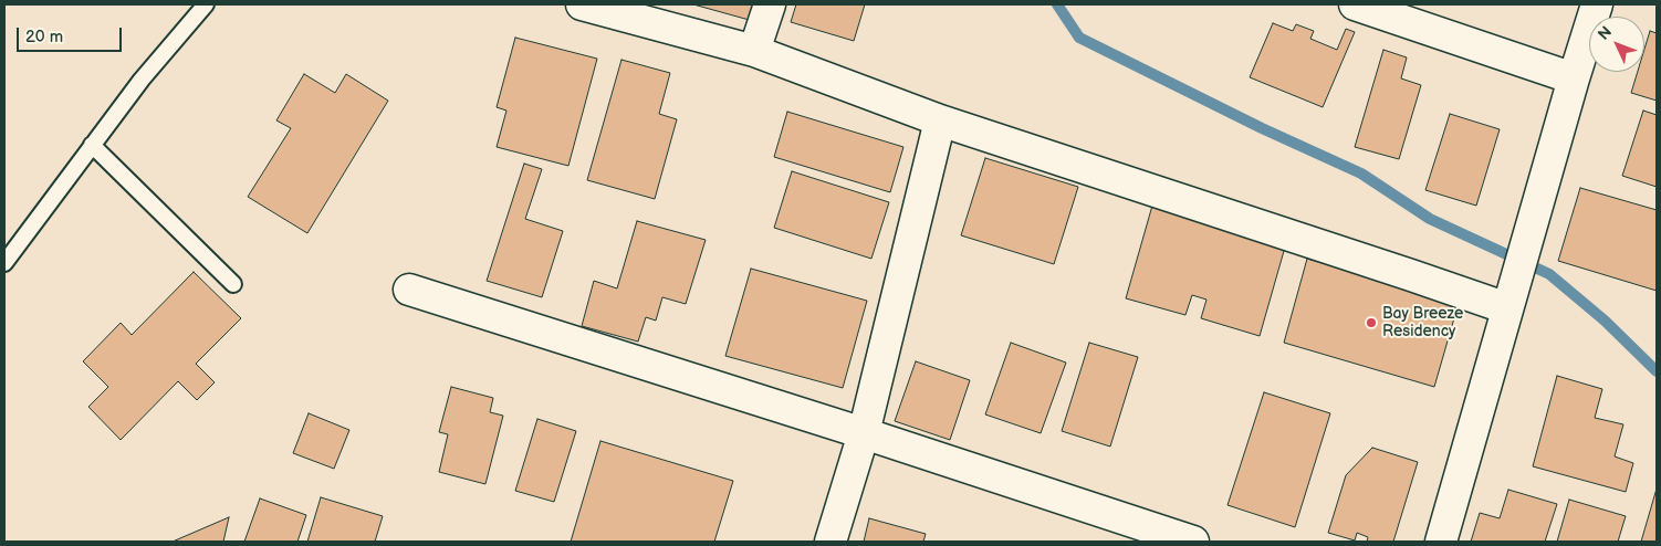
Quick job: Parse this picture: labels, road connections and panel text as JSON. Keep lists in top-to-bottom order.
{
  "places": ["Bay Breeze Residency"],
  "scale_bar": "20 m",
  "north": "top left"
}
